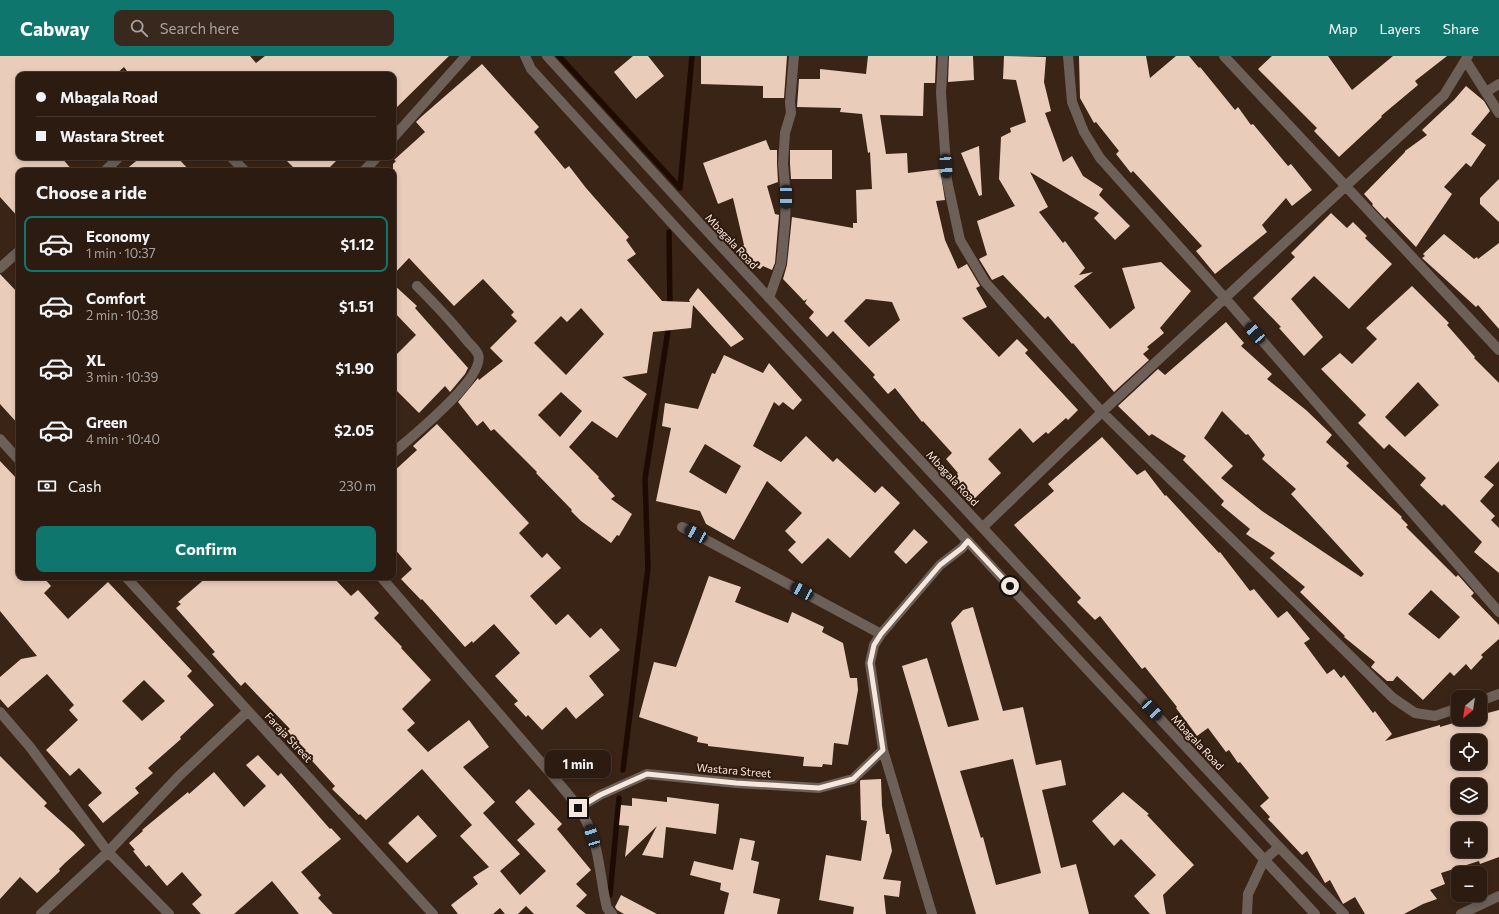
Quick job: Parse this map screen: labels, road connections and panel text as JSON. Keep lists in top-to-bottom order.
{
  "streets": {
    "street": ["Mbagala Road", "Faraja Street", "Wastara Street"]
  },
  "north": "bottom left",
  "page": {
    "header": "Cabway",
    "search": "Search here",
    "nav": ["Map", "Layers", "Share"],
    "banner": ["Mbagala Road", "Wastara Street"],
    "heading": "Choose a ride",
    "list": [
      {
        "name": "Economy",
        "note": "1 min · 10:37",
        "value": "$1.12"
      },
      {
        "name": "Comfort",
        "note": "2 min · 10:38",
        "value": "$1.51"
      },
      {
        "name": "XL",
        "note": "3 min · 10:39",
        "value": "$1.90"
      },
      {
        "name": "Green",
        "note": "4 min · 10:40",
        "value": "$2.05"
      }
    ],
    "pay": ["Cash", "230 m"],
    "buttons": "Confirm",
    "map_buttons": ["+", "−"],
    "bubble": "1 min"
  }
}
